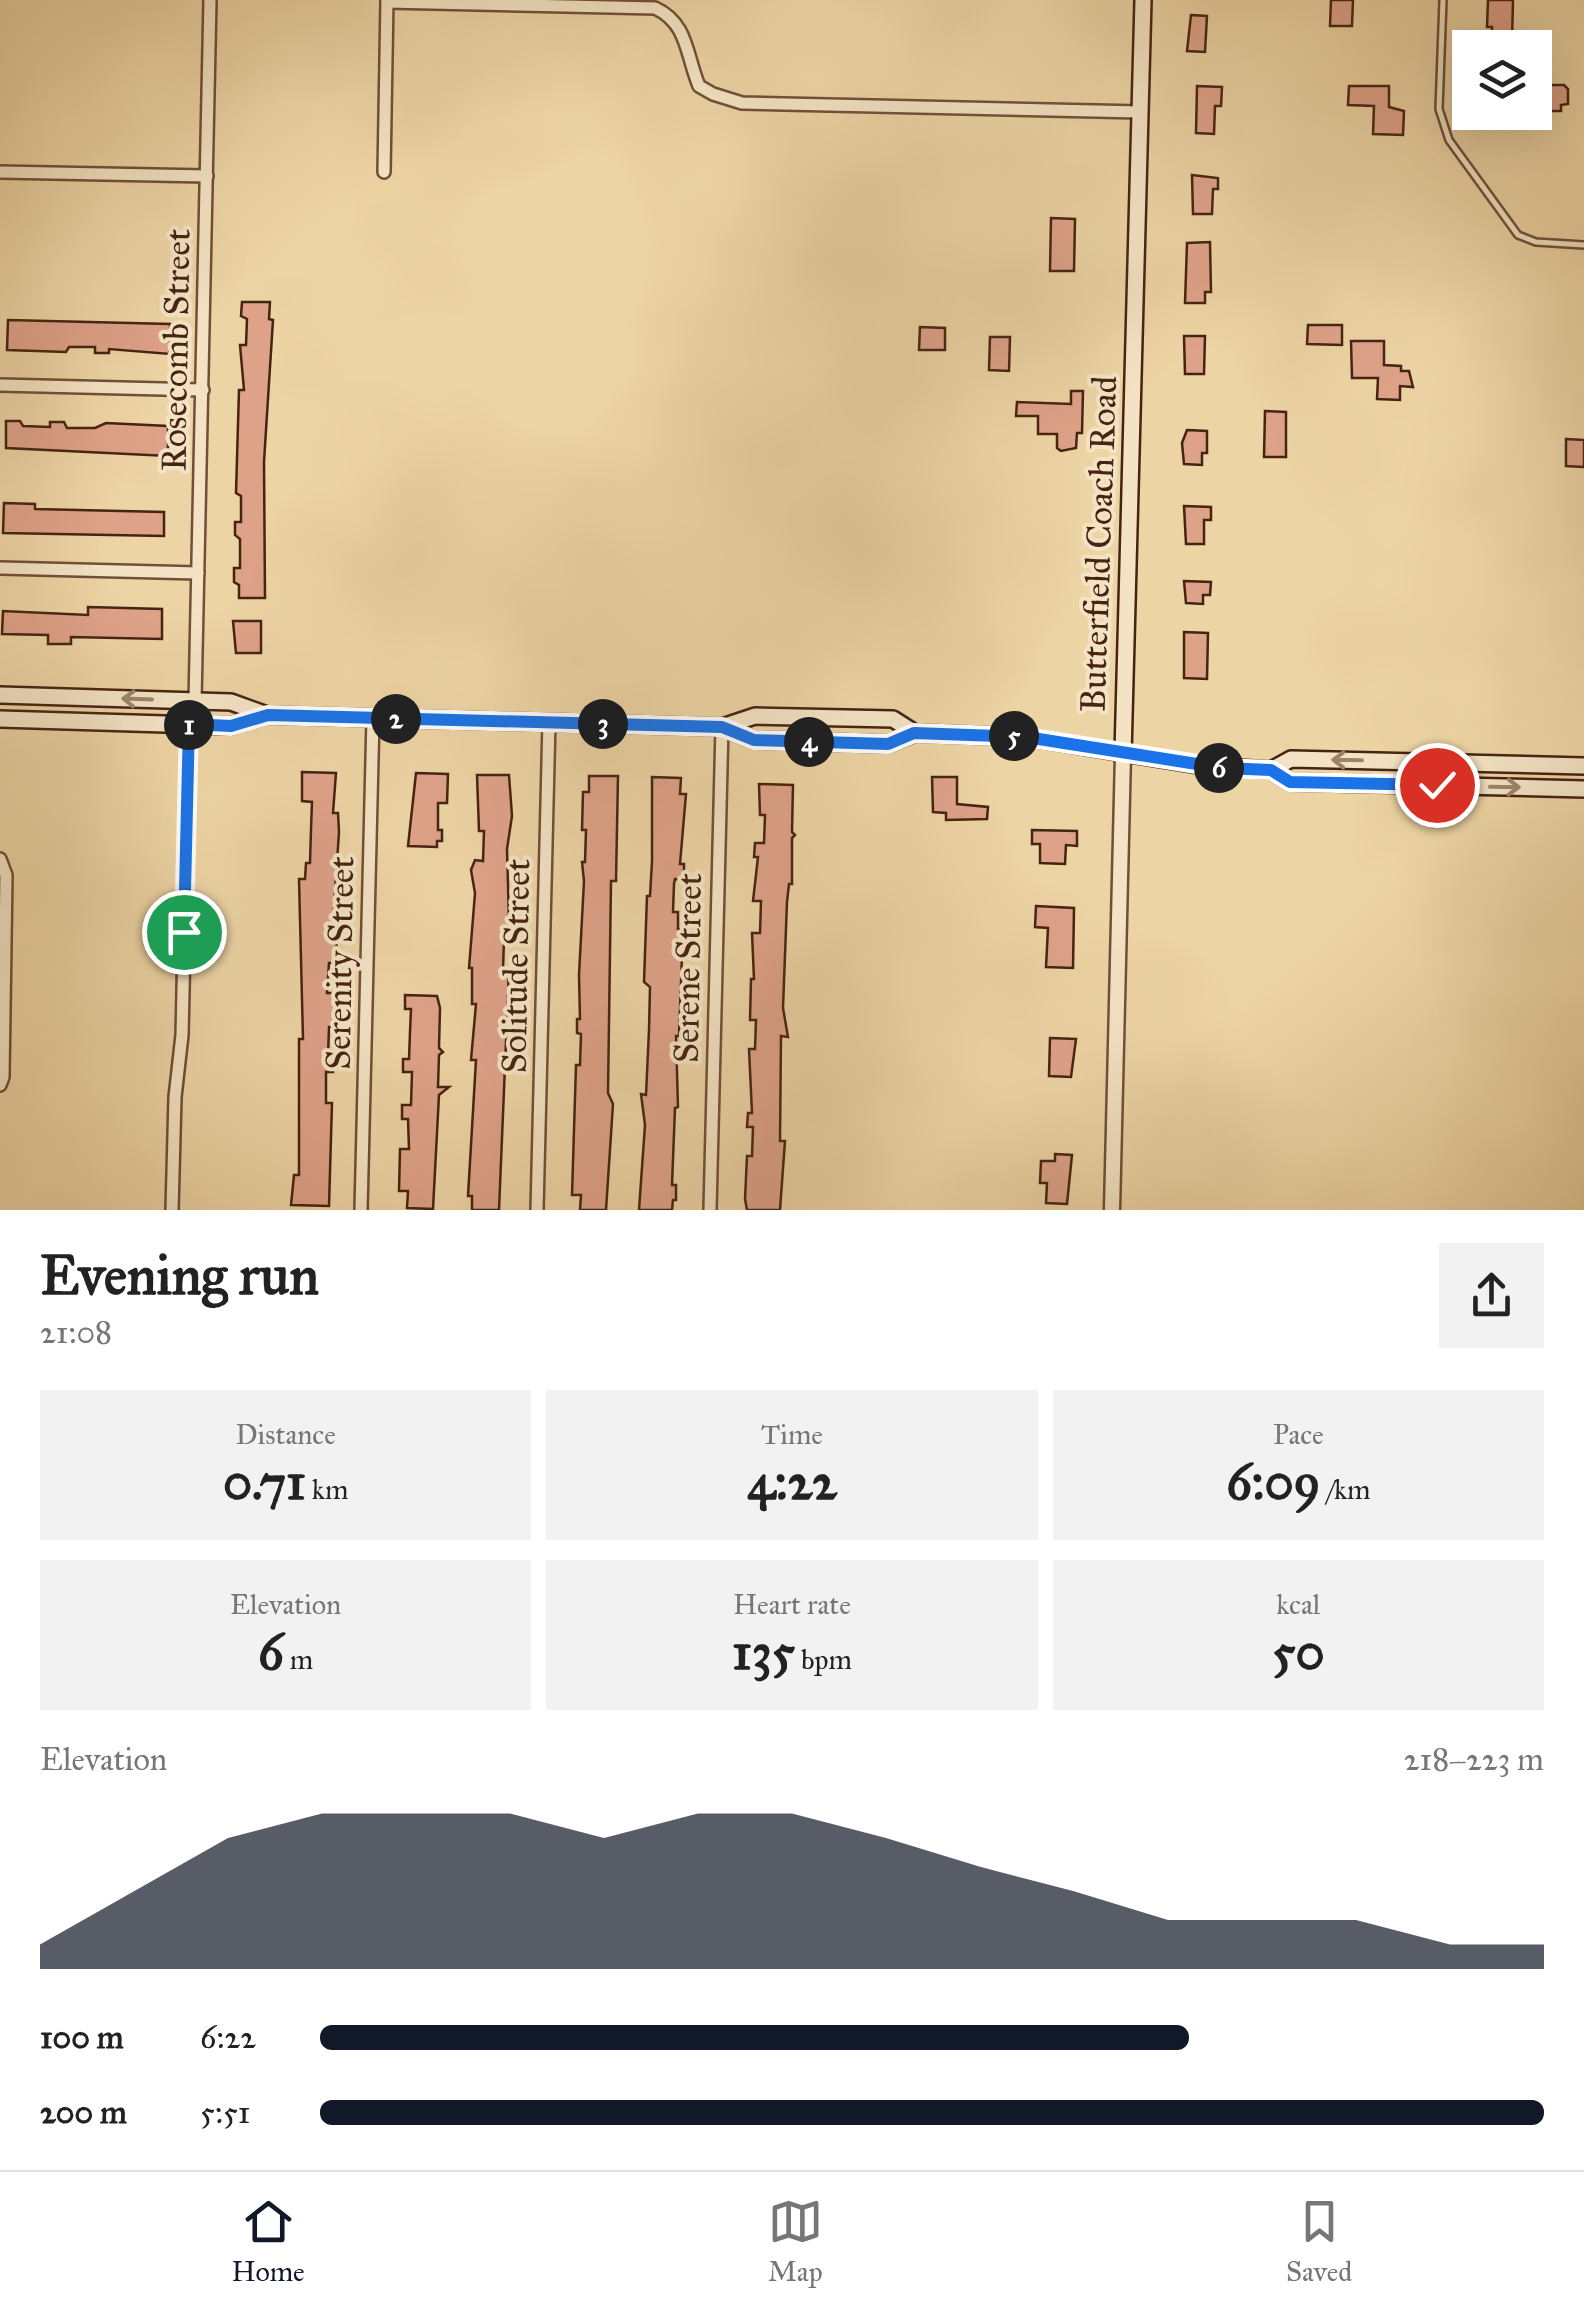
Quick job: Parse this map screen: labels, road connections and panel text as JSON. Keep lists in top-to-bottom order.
{
  "streets": {
    "main road": ["Butterfield Coach Road"],
    "street": [
      "Rosecomb Street",
      "Serenity Street",
      "Solitude Street",
      "Serene Street"
    ]
  },
  "page": {
    "pins": [
      "2",
      "3",
      "1",
      "5",
      "4",
      "6"
    ],
    "heading": ["Evening run", "21:08"],
    "stats": [
      ["Distance", "0.71 km"],
      ["Time", "4:22"],
      ["Pace", "6:09 /km"],
      ["Elevation", "6 m"],
      ["Heart rate", "135 bpm"],
      ["kcal", "50"]
    ],
    "chart": ["Elevation", "218–223 m"],
    "list": [
      {
        "name": "100 m",
        "note": "6:22"
      },
      {
        "name": "200 m",
        "note": "5:51"
      }
    ],
    "tabs": ["Home", "Map", "Saved"]
  }
}
